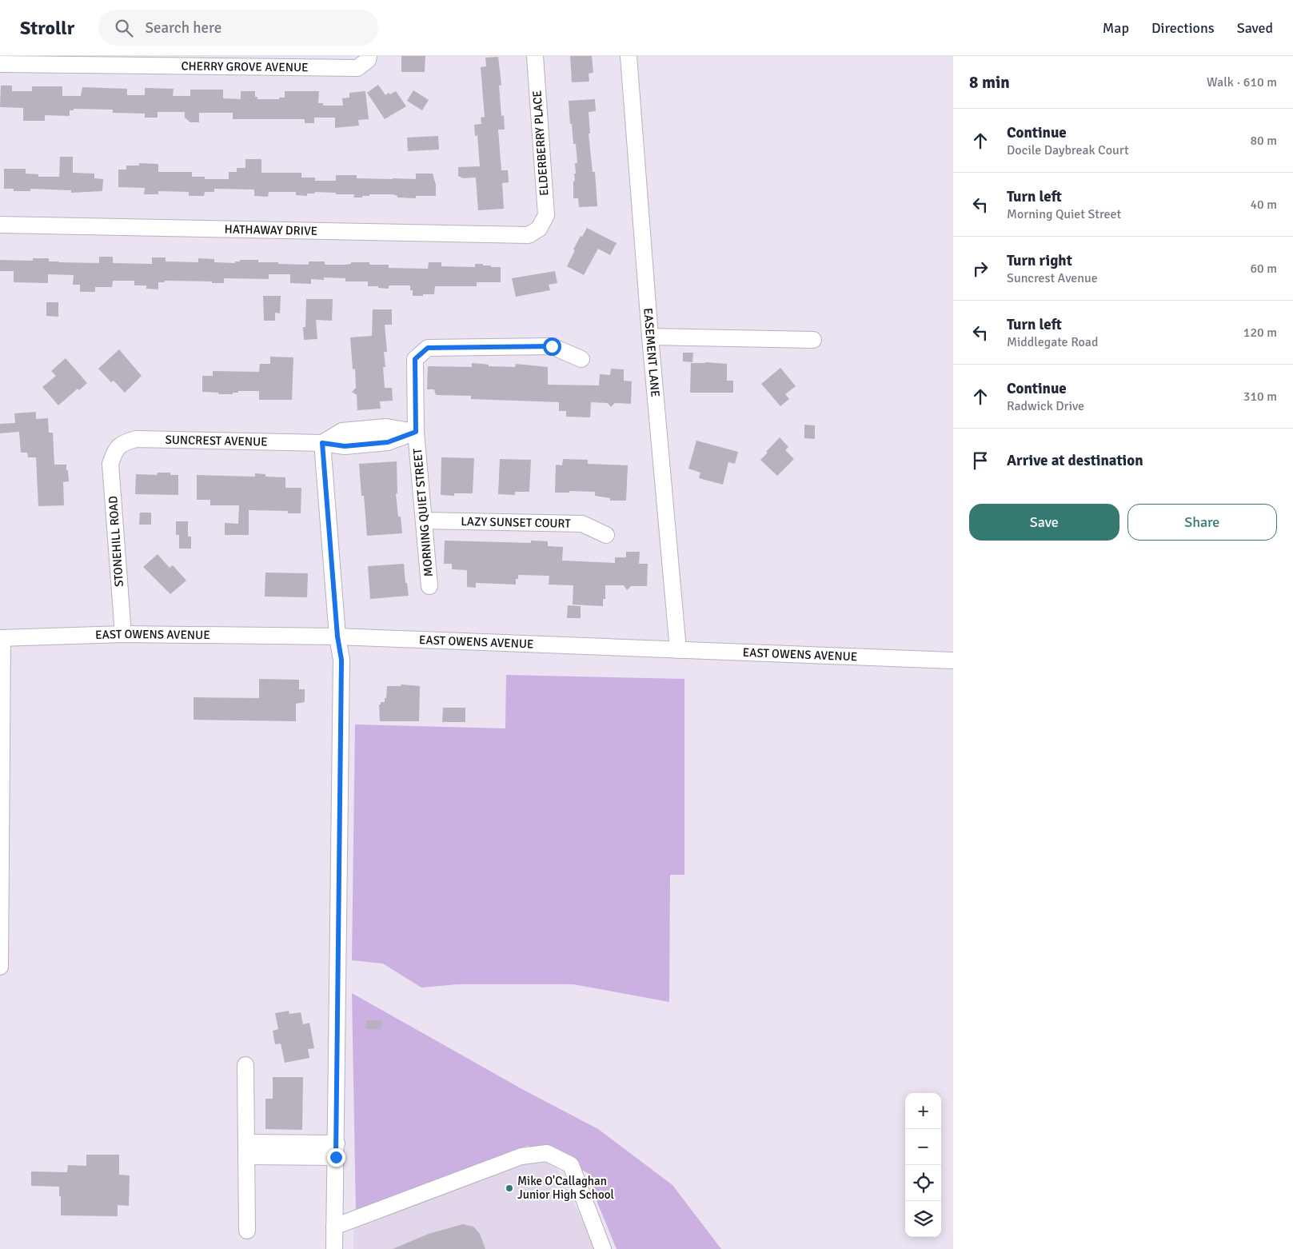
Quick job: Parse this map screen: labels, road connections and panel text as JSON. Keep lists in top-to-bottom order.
{
  "streets": {
    "street": [
      "CHERRY GROVE AVENUE",
      "ELDERBERRY PLACE",
      "HATHAWAY DRIVE",
      "EASEMENT LANE",
      "SUNCREST AVENUE",
      "MORNING QUIET STREET",
      "LAZY SUNSET COURT",
      "STONEHILL ROAD",
      "EAST OWENS AVENUE"
    ]
  },
  "crossings": [
    ["ELDERBERRY PLACE", "HATHAWAY DRIVE"],
    ["EASEMENT LANE", "EAST OWENS AVENUE"],
    ["SUNCREST AVENUE", "MORNING QUIET STREET"],
    ["SUNCREST AVENUE", "STONEHILL ROAD"],
    ["MORNING QUIET STREET", "LAZY SUNSET COURT"],
    ["STONEHILL ROAD", "EAST OWENS AVENUE"]
  ],
  "places": ["Mike O'Callaghan Junior High School"],
  "page": {
    "header": "Strollr",
    "search": "Search here",
    "nav": ["Map", "Directions", "Saved"],
    "heading": ["8 min", "Walk · 610 m"],
    "list": [
      ["Continue", "Docile Daybreak Court", "80 m"],
      ["Turn left", "Morning Quiet Street", "40 m"],
      ["Turn right", "Suncrest Avenue", "60 m"],
      ["Turn left", "Middlegate Road", "120 m"],
      ["Continue", "Radwick Drive", "310 m"],
      "Arrive at destination"
    ],
    "buttons": ["Save", "Share"],
    "map_buttons": ["+", "−"]
  }
}
